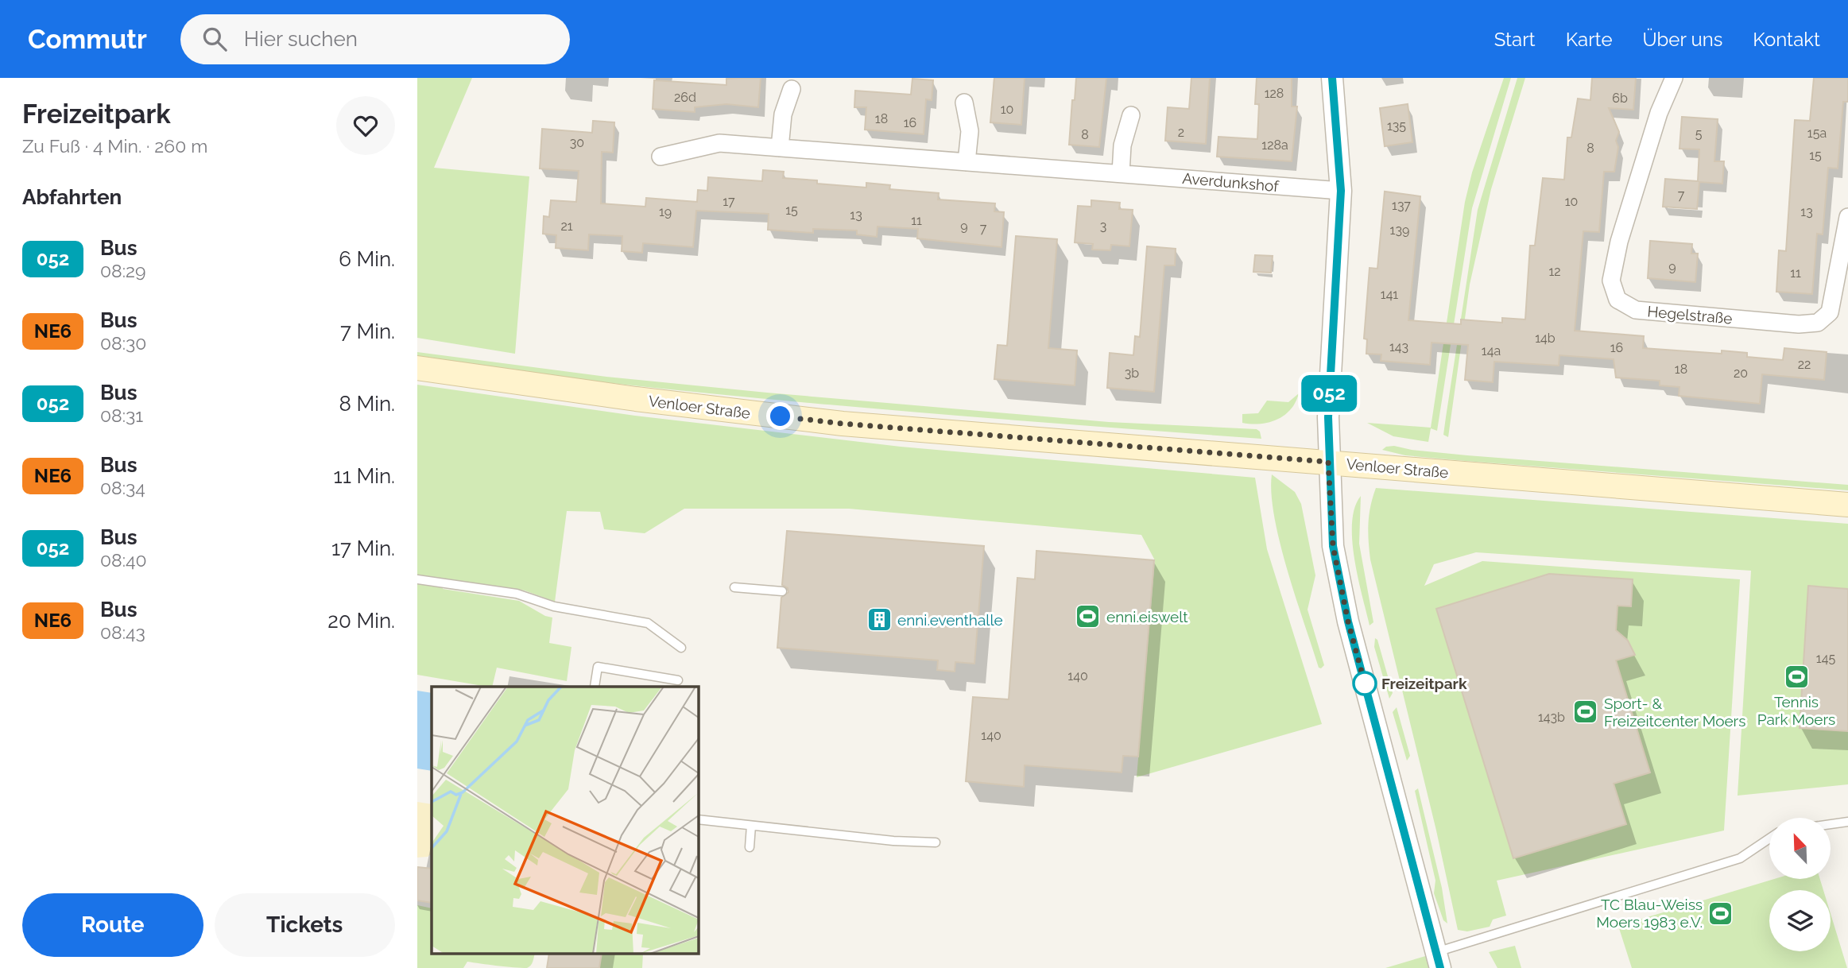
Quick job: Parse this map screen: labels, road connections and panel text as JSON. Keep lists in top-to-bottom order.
{
  "streets": {
    "main road": ["Venloer Straße"],
    "street": ["Averdunkshof", "Hegelstraße"]
  },
  "places": {
    "sports": [
      "enni.eiswelt",
      "Tennis Park Moers",
      "Sport- & Freizeitcenter Moers",
      "TC Blau-Weiss Moers 1983 e.V."
    ],
    "building": ["enni.eventhalle"],
    "other": ["Freizeitpark"]
  },
  "lines": ["bus line 052"],
  "house_numbers": [
    "128",
    "26d",
    "6b",
    "10",
    "18",
    "16",
    "135",
    "2",
    "15a",
    "5",
    "8",
    "30",
    "128a",
    "8",
    "15",
    "7",
    "17",
    "10",
    "137",
    "15",
    "19",
    "13",
    "13",
    "11",
    "21",
    "9",
    "3",
    "7",
    "139",
    "9",
    "12",
    "11",
    "141",
    "14b",
    "143",
    "16",
    "14a",
    "22",
    "18",
    "3b",
    "20",
    "145",
    "140",
    "143b",
    "140"
  ],
  "north": "top left",
  "page": {
    "header": "Commutr",
    "search": "Hier suchen",
    "nav": [
      "Start",
      "Karte",
      "Über uns",
      "Kontakt"
    ],
    "heading": [
      ["Freizeitpark", "Zu Fuß · 4 Min. · 260 m"],
      "Abfahrten"
    ],
    "on_map": "052",
    "list": [
      {
        "mark": "052",
        "name": "Bus",
        "note": "08:29",
        "value": "6 Min."
      },
      {
        "mark": "NE6",
        "name": "Bus",
        "note": "08:30",
        "value": "7 Min."
      },
      {
        "mark": "052",
        "name": "Bus",
        "note": "08:31",
        "value": "8 Min."
      },
      {
        "mark": "NE6",
        "name": "Bus",
        "note": "08:34",
        "value": "11 Min."
      },
      {
        "mark": "052",
        "name": "Bus",
        "note": "08:40",
        "value": "17 Min."
      },
      {
        "mark": "NE6",
        "name": "Bus",
        "note": "08:43",
        "value": "20 Min."
      }
    ],
    "buttons": ["Route", "Tickets"]
  }
}
